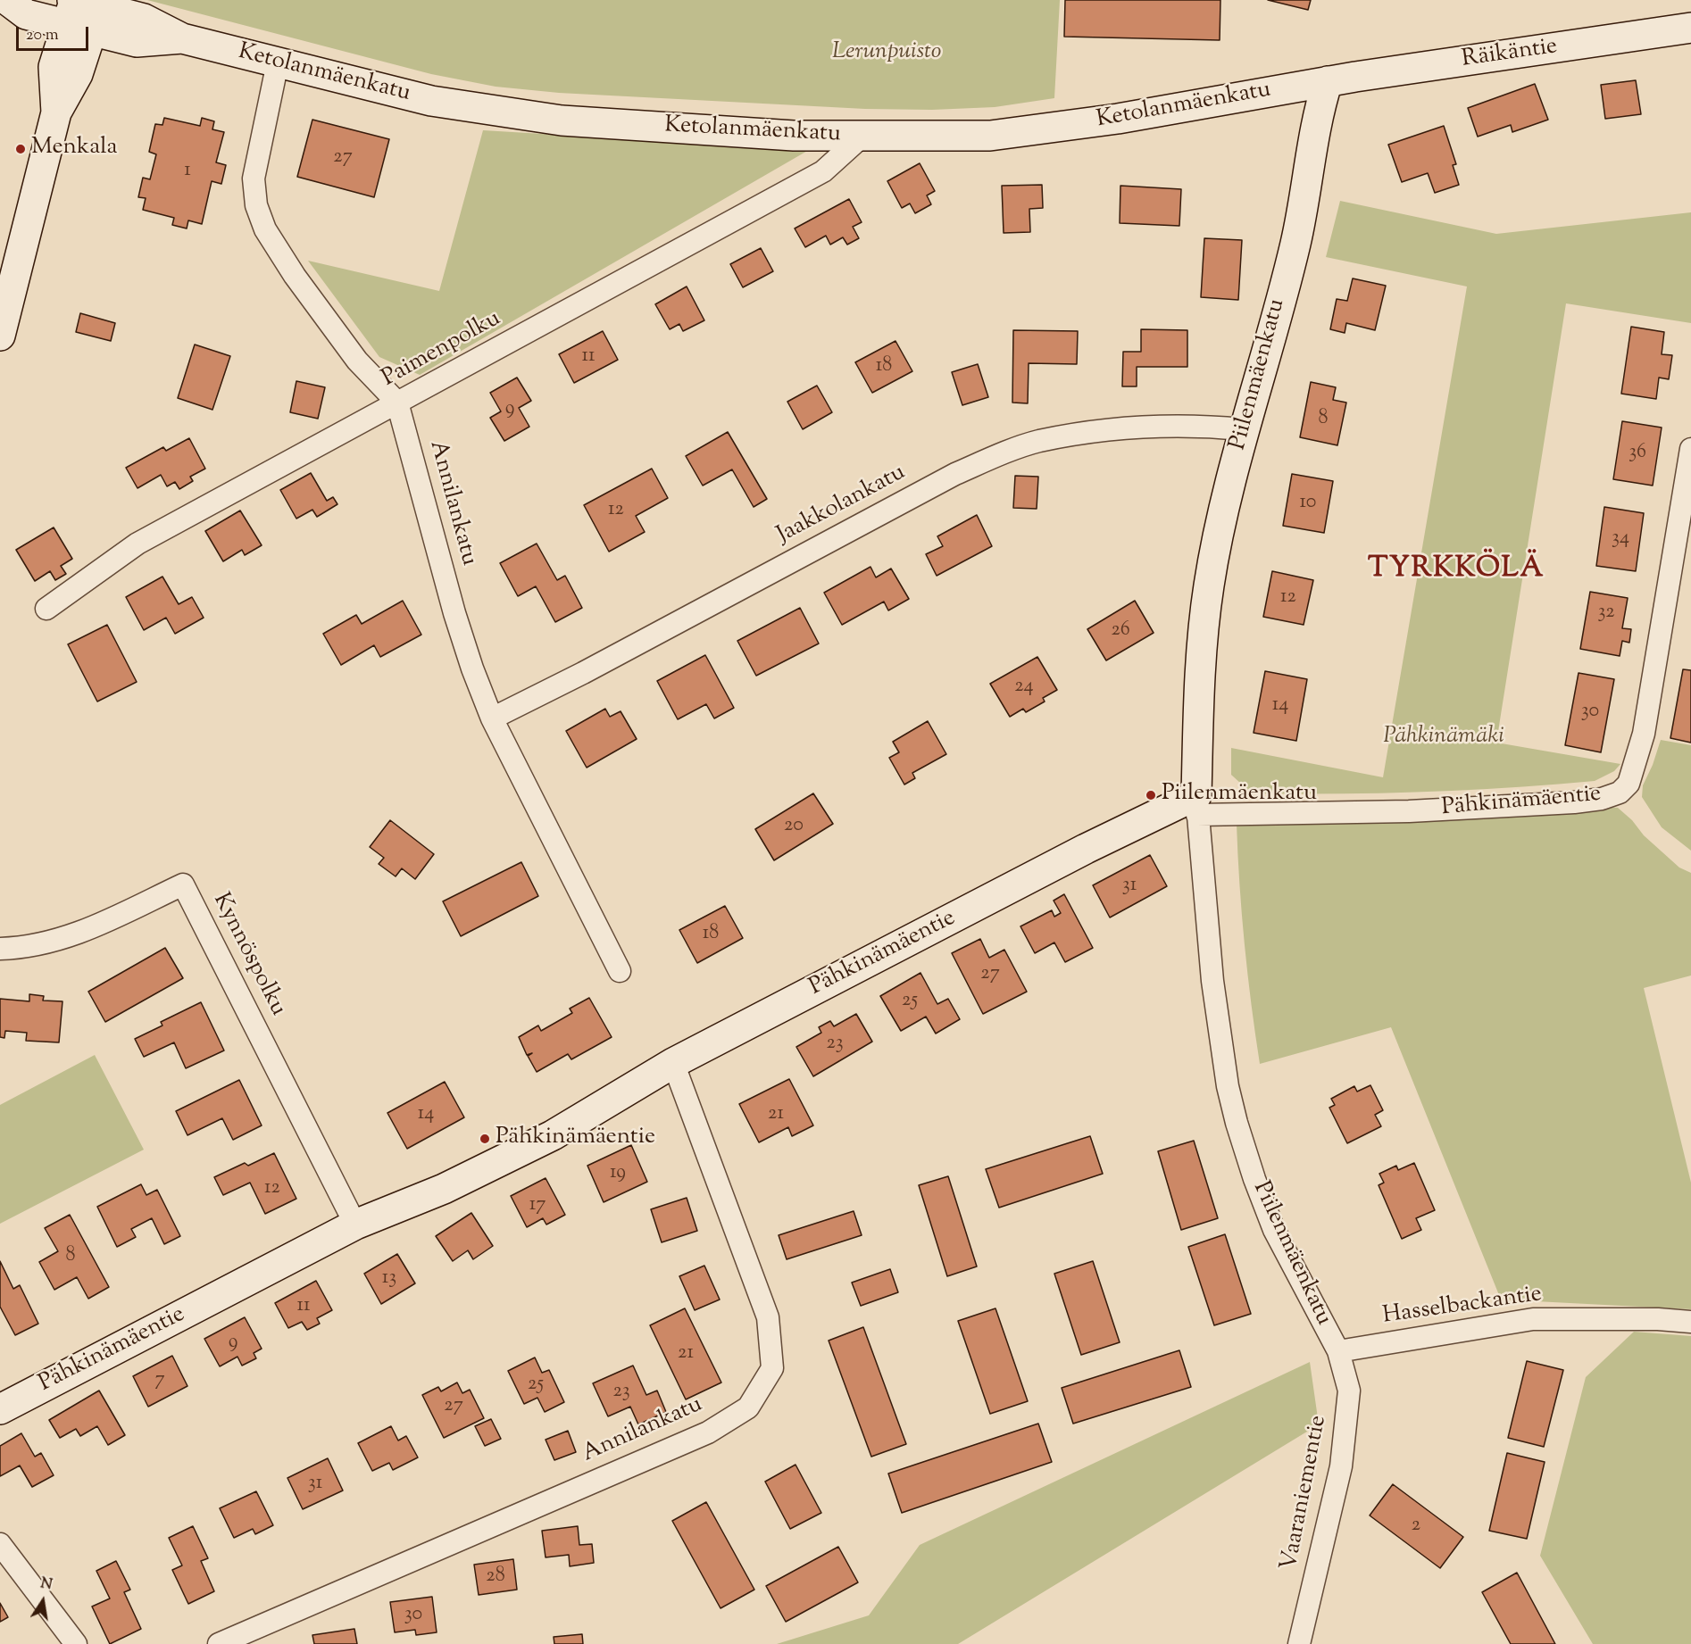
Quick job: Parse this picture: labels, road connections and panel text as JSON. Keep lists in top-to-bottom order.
{
  "streets": {
    "street": [
      "Räikäntie",
      "Ketolanmäenkatu",
      "Paimenpolku",
      "Piilenmäenkatu",
      "Annilankatu",
      "Jaakkolankatu",
      "Pähkinämäentie",
      "Kynnöspolku",
      "Hasselbackantie",
      "Vaaraniementie"
    ]
  },
  "crossings": [
    ["Räikäntie", "Ketolanmäenkatu"],
    ["Räikäntie", "Piilenmäenkatu"],
    ["Ketolanmäenkatu", "Paimenpolku"],
    ["Ketolanmäenkatu", "Piilenmäenkatu"],
    ["Ketolanmäenkatu", "Annilankatu"],
    ["Paimenpolku", "Annilankatu"],
    ["Piilenmäenkatu", "Jaakkolankatu"],
    ["Piilenmäenkatu", "Pähkinämäentie"],
    ["Piilenmäenkatu", "Hasselbackantie"],
    ["Piilenmäenkatu", "Vaaraniementie"],
    ["Annilankatu", "Jaakkolankatu"],
    ["Annilankatu", "Pähkinämäentie"],
    ["Pähkinämäentie", "Kynnöspolku"],
    ["Hasselbackantie", "Vaaraniementie"]
  ],
  "districts": ["TYRKKÖLÄ"],
  "parks": ["Lerunpuisto", "Pähkinämäki"],
  "places": ["Menkala", "Piilenmäenkatu", "Pähkinämäentie"],
  "house_numbers": [
    "27",
    "1",
    "11",
    "18",
    "9",
    "8",
    "36",
    "10",
    "12",
    "34",
    "12",
    "32",
    "26",
    "24",
    "14",
    "30",
    "20",
    "31",
    "18",
    "27",
    "25",
    "23",
    "14",
    "21",
    "19",
    "12",
    "17",
    "8",
    "13",
    "11",
    "9",
    "21",
    "7",
    "25",
    "23",
    "27",
    "31",
    "2",
    "28",
    "30"
  ],
  "scale_bar": "20 m",
  "north": "top"
}
